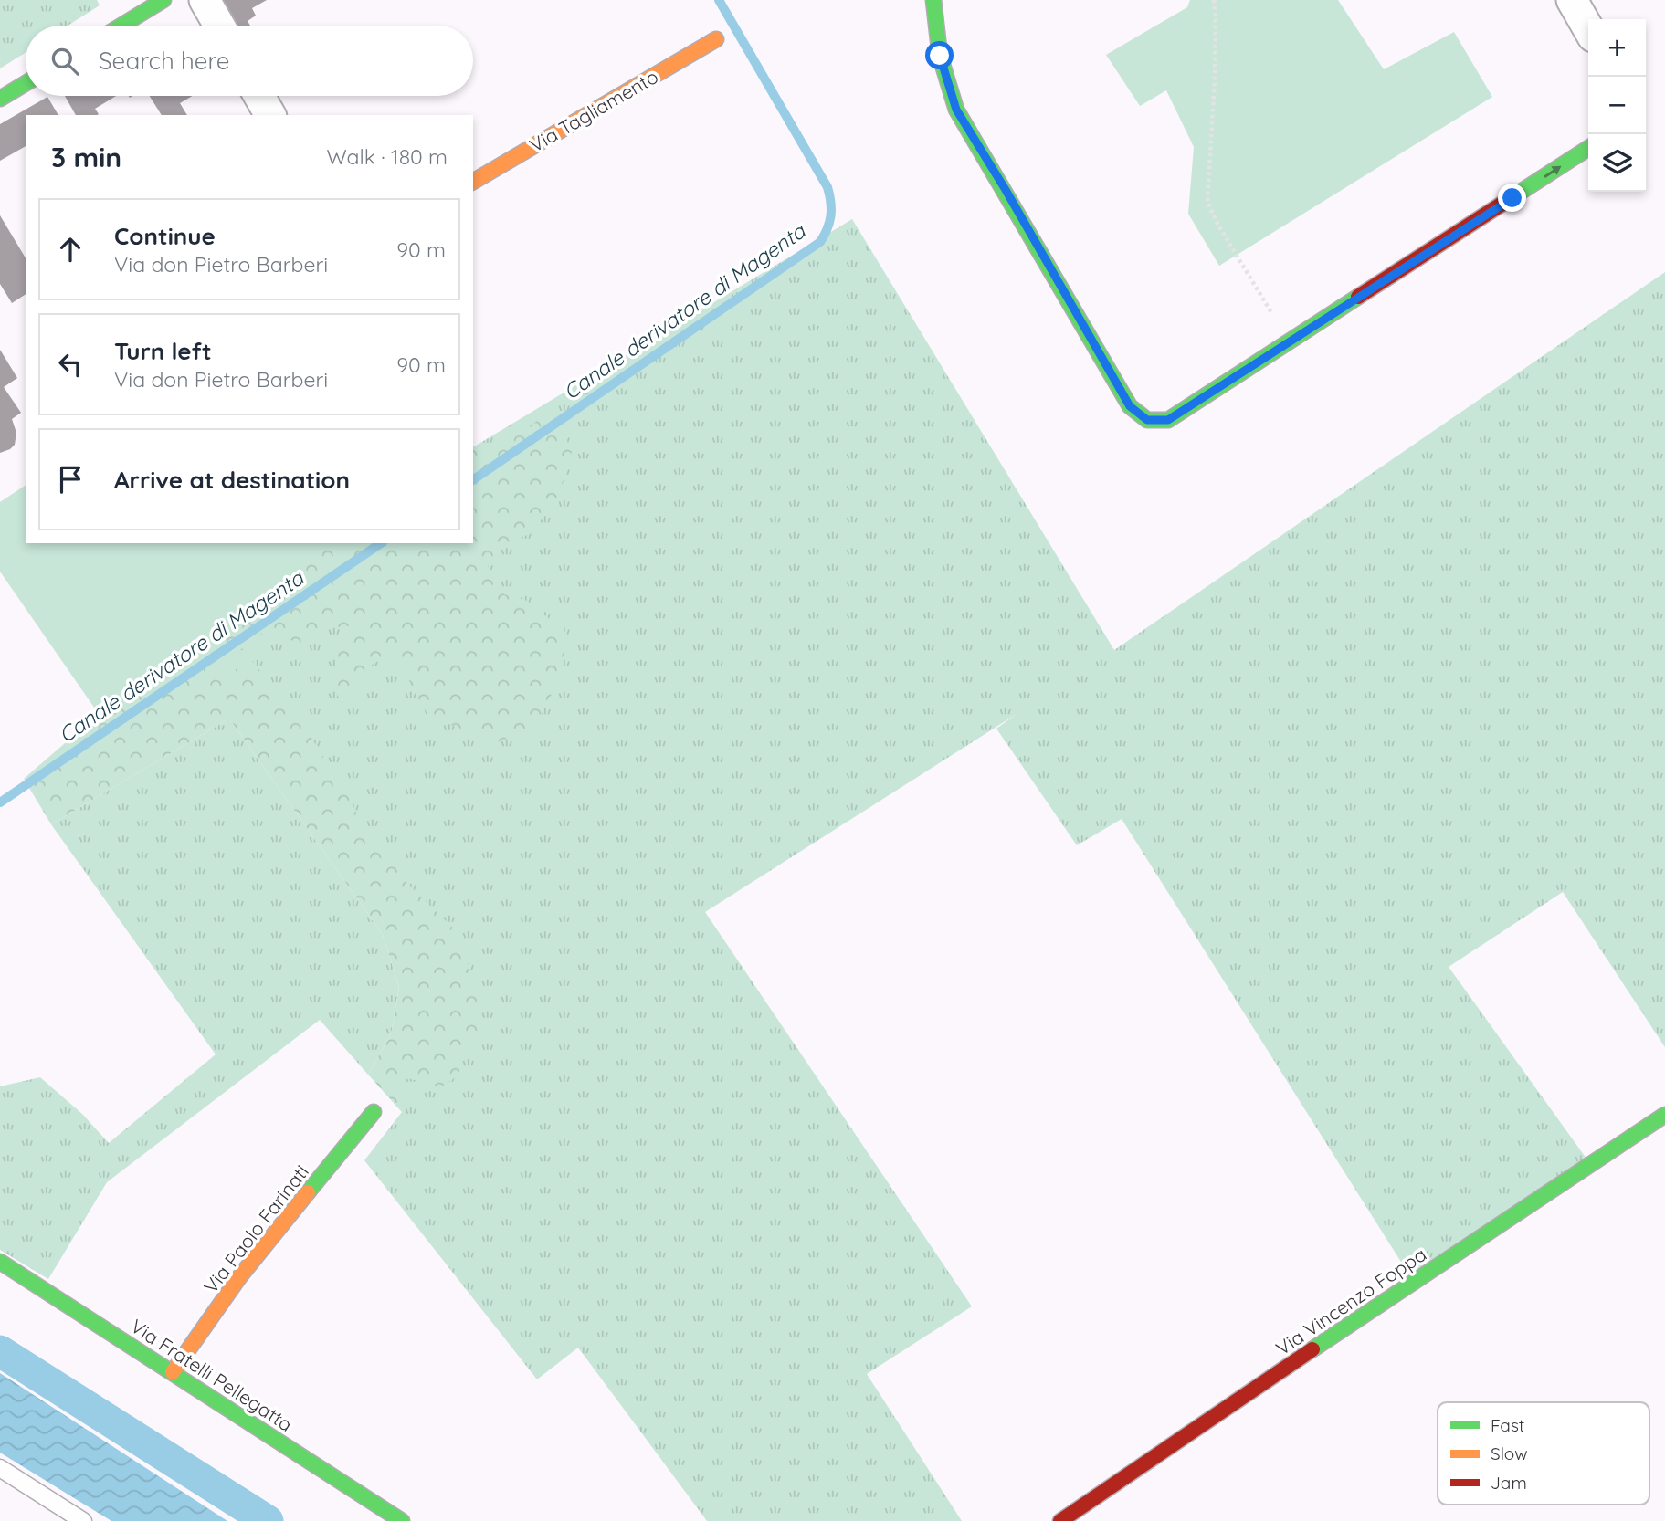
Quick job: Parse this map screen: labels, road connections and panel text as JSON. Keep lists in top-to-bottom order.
{
  "streets": {
    "street": [
      "Via Tagliamento",
      "Via Paolo Farinati",
      "Via Vincenzo Foppa",
      "Via Fratelli Pellegatta"
    ]
  },
  "crossings": [
    ["Via Paolo Farinati", "Via Fratelli Pellegatta"]
  ],
  "water": ["Canale derivatore di Magenta"],
  "legend": ["Fast", "Slow", "Jam"],
  "page": {
    "map_buttons": ["+", "−"],
    "search": "Search here",
    "heading": ["3 min", "Walk · 180 m"],
    "list": [
      ["Continue", "Via don Pietro Barberi", "90 m"],
      ["Turn left", "Via don Pietro Barberi", "90 m"],
      "Arrive at destination"
    ]
  }
}
